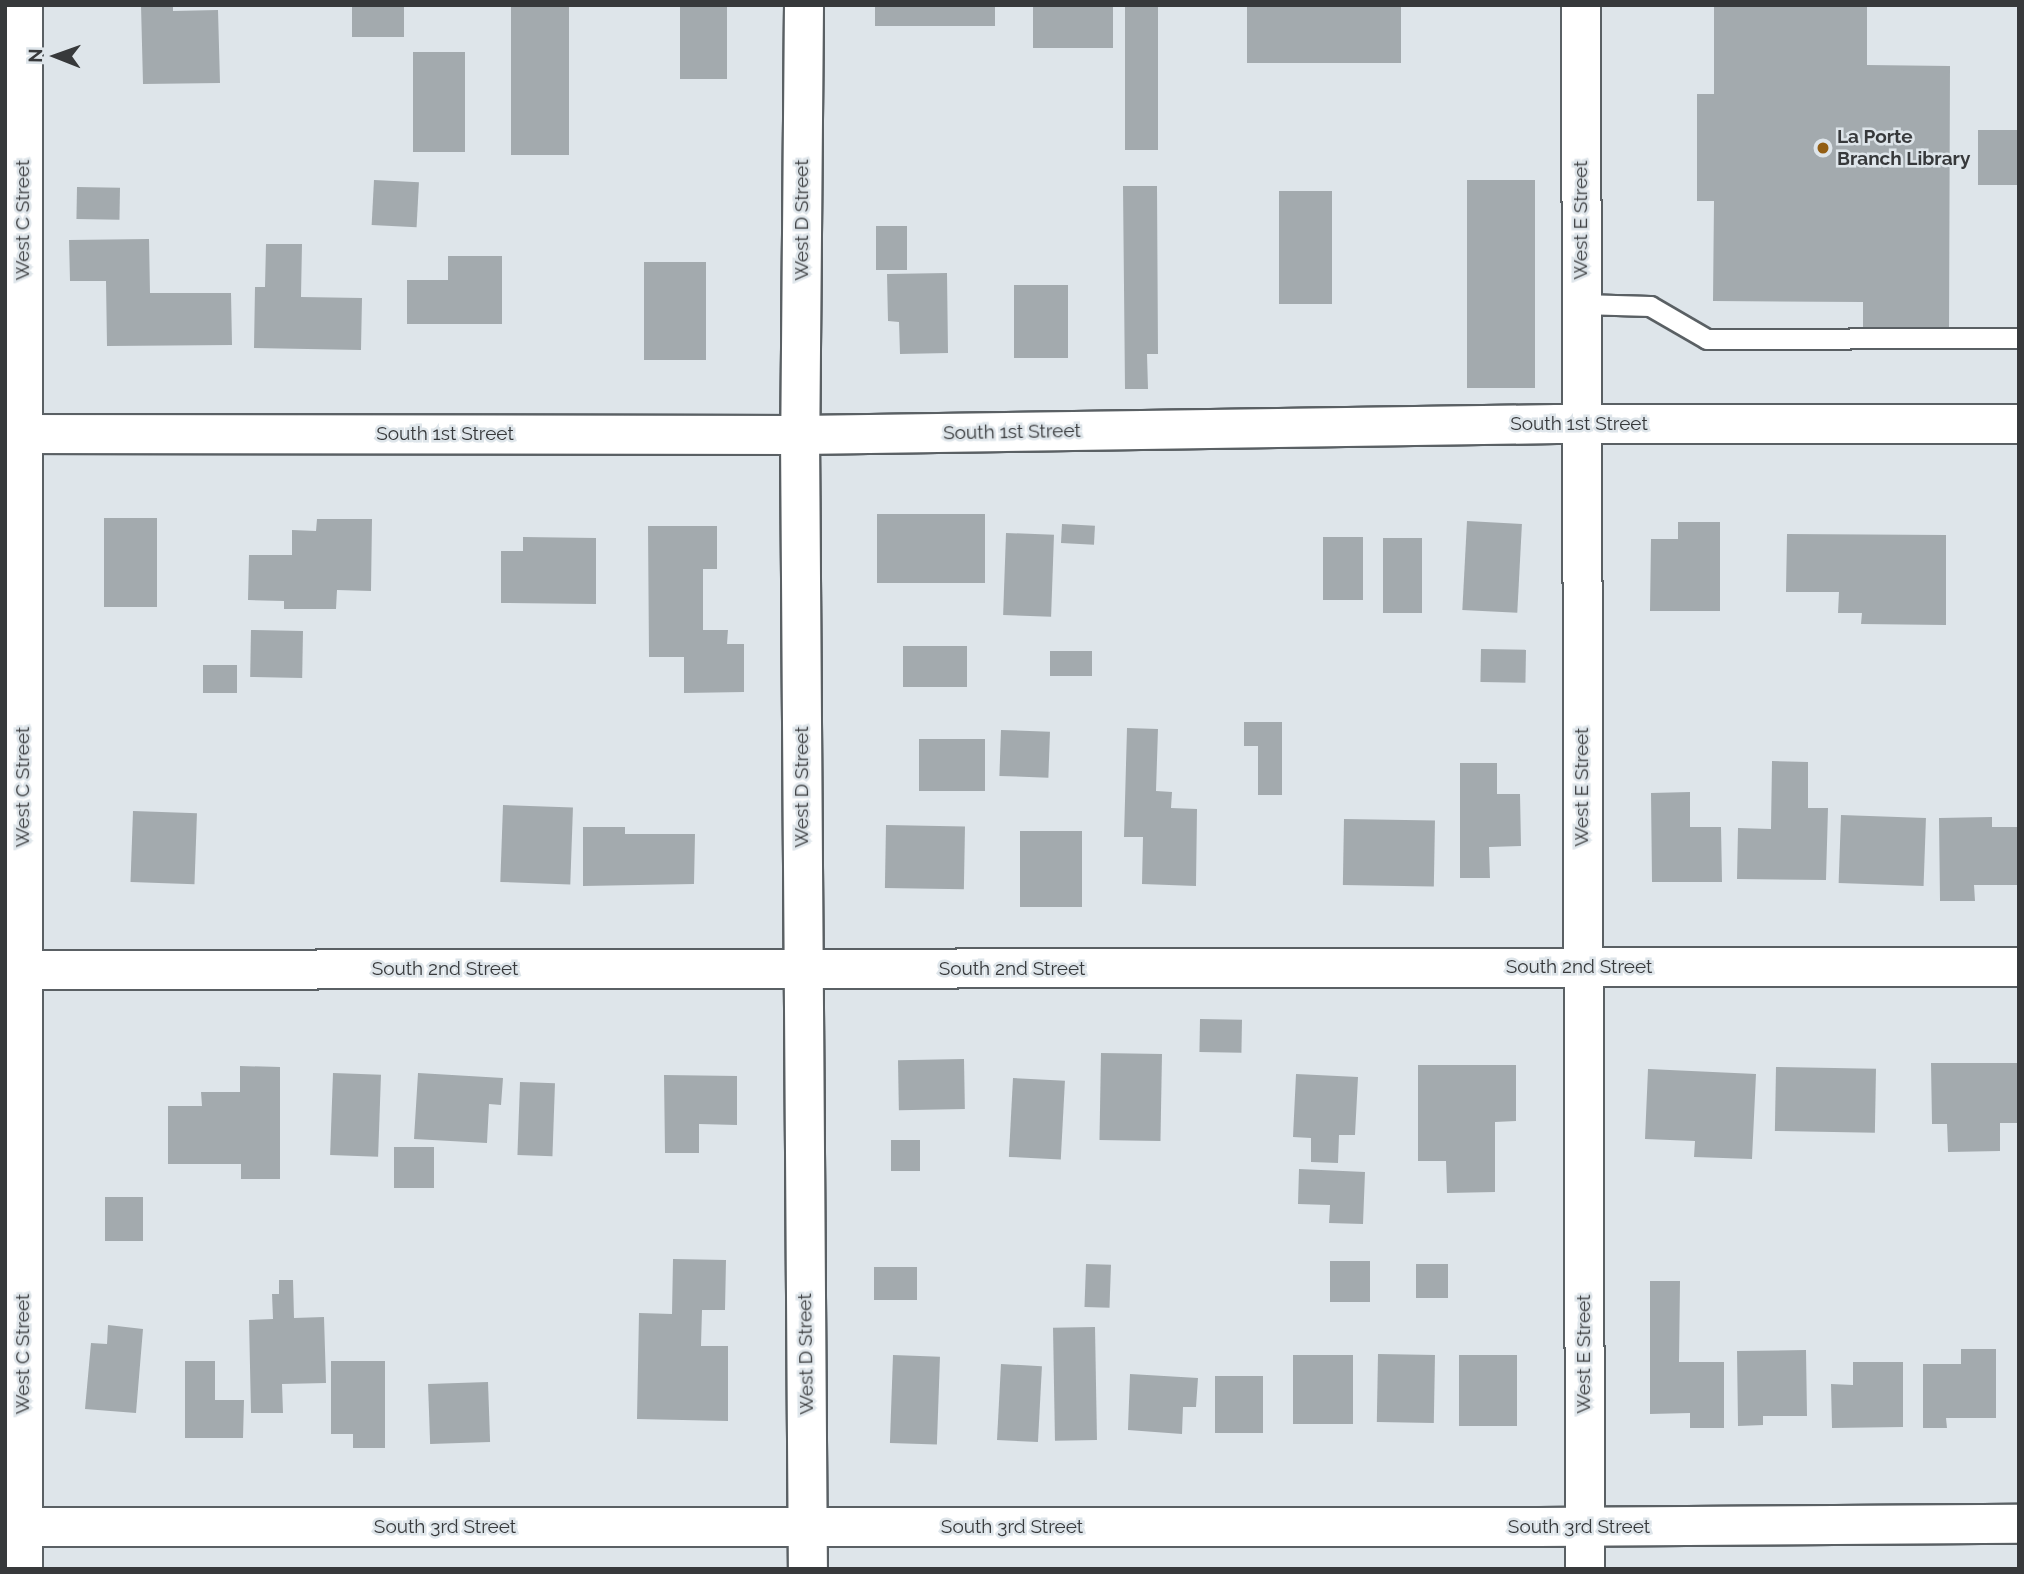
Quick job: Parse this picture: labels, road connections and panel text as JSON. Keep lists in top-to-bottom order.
{
  "streets": {
    "street": [
      "West C Street",
      "West D Street",
      "West E Street",
      "South 1st Street",
      "South 2nd Street",
      "South 3rd Street"
    ]
  },
  "crossings": [
    ["West C Street", "South 1st Street"],
    ["West C Street", "South 2nd Street"],
    ["West C Street", "South 3rd Street"],
    ["West D Street", "South 1st Street"],
    ["West D Street", "South 2nd Street"],
    ["West D Street", "South 3rd Street"],
    ["West E Street", "South 1st Street"],
    ["West E Street", "South 2nd Street"],
    ["West E Street", "South 3rd Street"]
  ],
  "places": ["La Porte Branch Library"],
  "north": "left"
}
